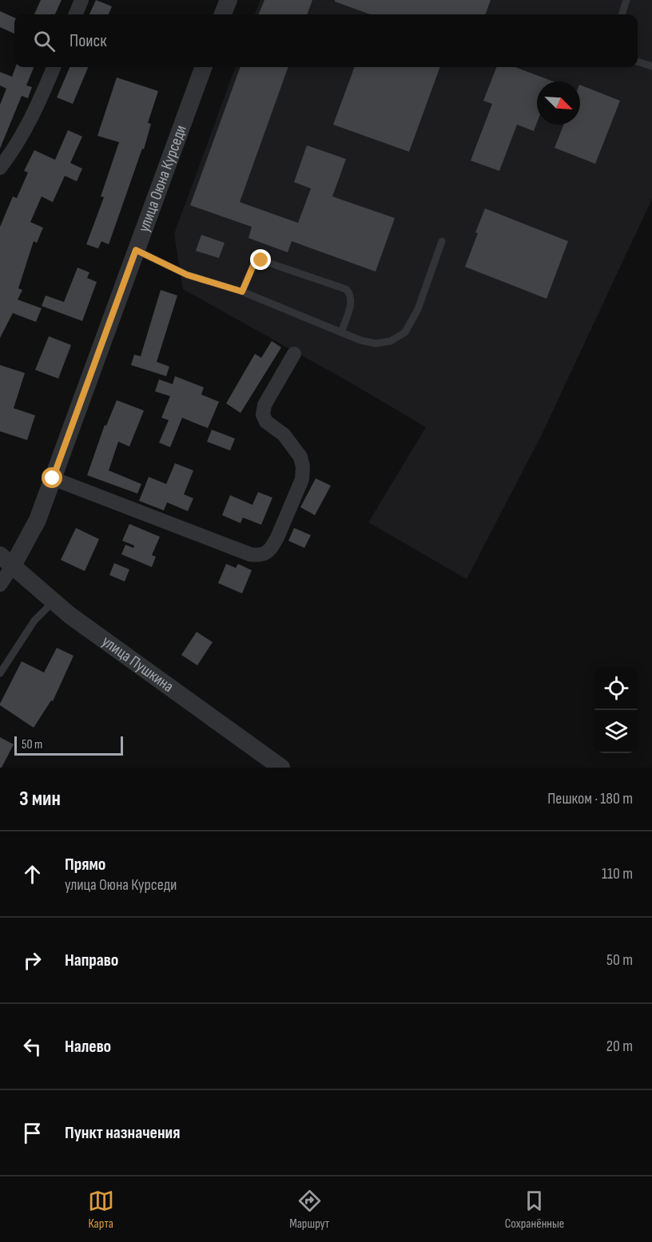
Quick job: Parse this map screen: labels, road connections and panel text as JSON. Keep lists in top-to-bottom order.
{
  "streets": {
    "street": ["улица Оюна Курседи", "улица Пушкина"]
  },
  "crossings": [
    ["улица Оюна Курседи", "улица Пушкина"]
  ],
  "scale_bar": "50 m",
  "north": "bottom right",
  "page": {
    "search": "Поиск",
    "scale": "50 m",
    "heading": ["3 мин", "Пешком · 180 m"],
    "list": [
      ["Прямо", "улица Оюна Курседи", "110 m"],
      ["Направо", "50 m"],
      ["Налево", "20 m"],
      "Пункт назначения"
    ],
    "nav": ["Карта", "Маршрут", "Сохранённые"]
  }
}
